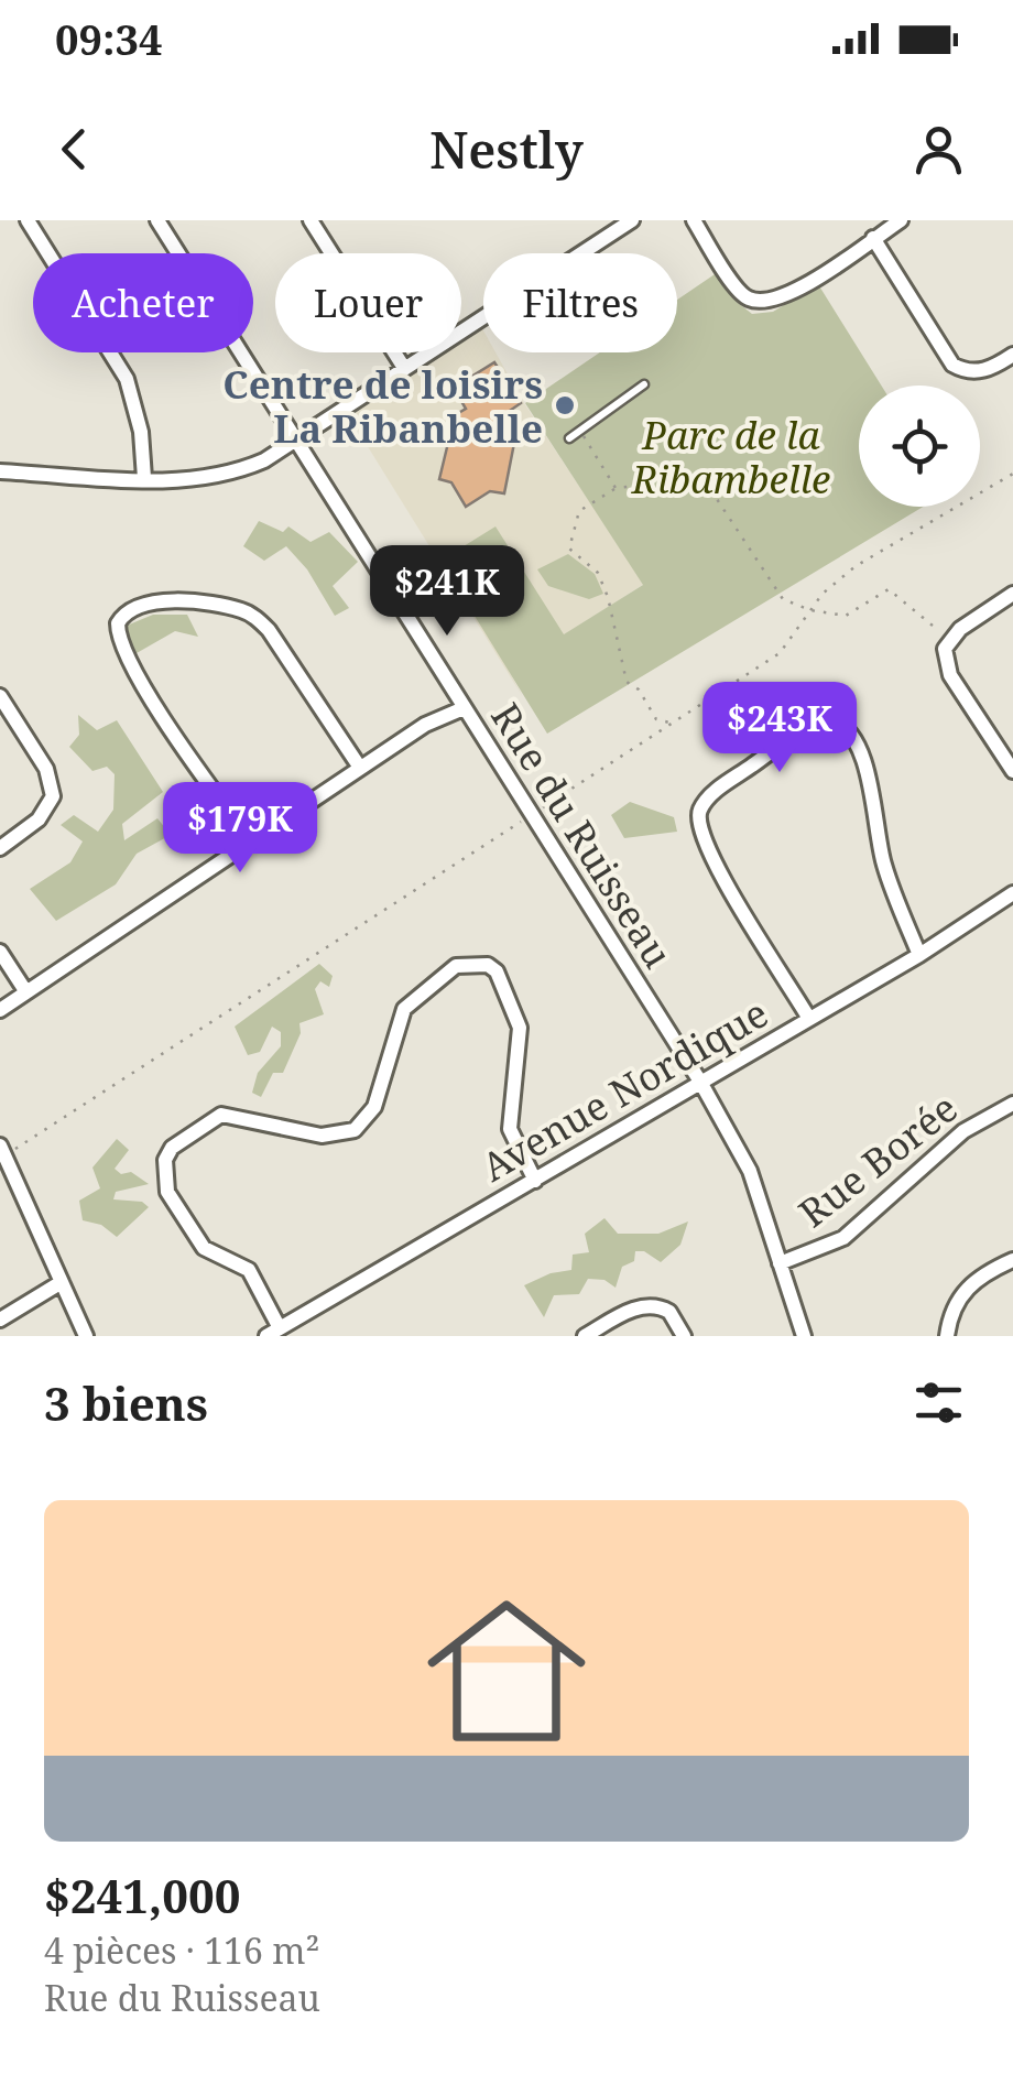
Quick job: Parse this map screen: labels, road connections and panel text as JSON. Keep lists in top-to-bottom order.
{
  "streets": {
    "street": ["Rue du Ruisseau", "Avenue Nordique", "Rue Borée"]
  },
  "crossings": [
    ["Rue du Ruisseau", "Avenue Nordique"],
    ["Rue du Ruisseau", "Rue Borée"]
  ],
  "parks": ["Parc de la Ribambelle"],
  "places": ["Centre de loisirs La Ribanbelle"],
  "page": {
    "status": "09:34",
    "header": "Nestly",
    "chip": ["Acheter", "Louer", "Filtres"],
    "price": ["$241K", "$243K", "$179K"],
    "heading": "3 biens",
    "list": [
      {
        "name": "$241,000",
        "note": "4 pièces · 116 m² · Rue du Ruisseau"
      }
    ]
  }
}
